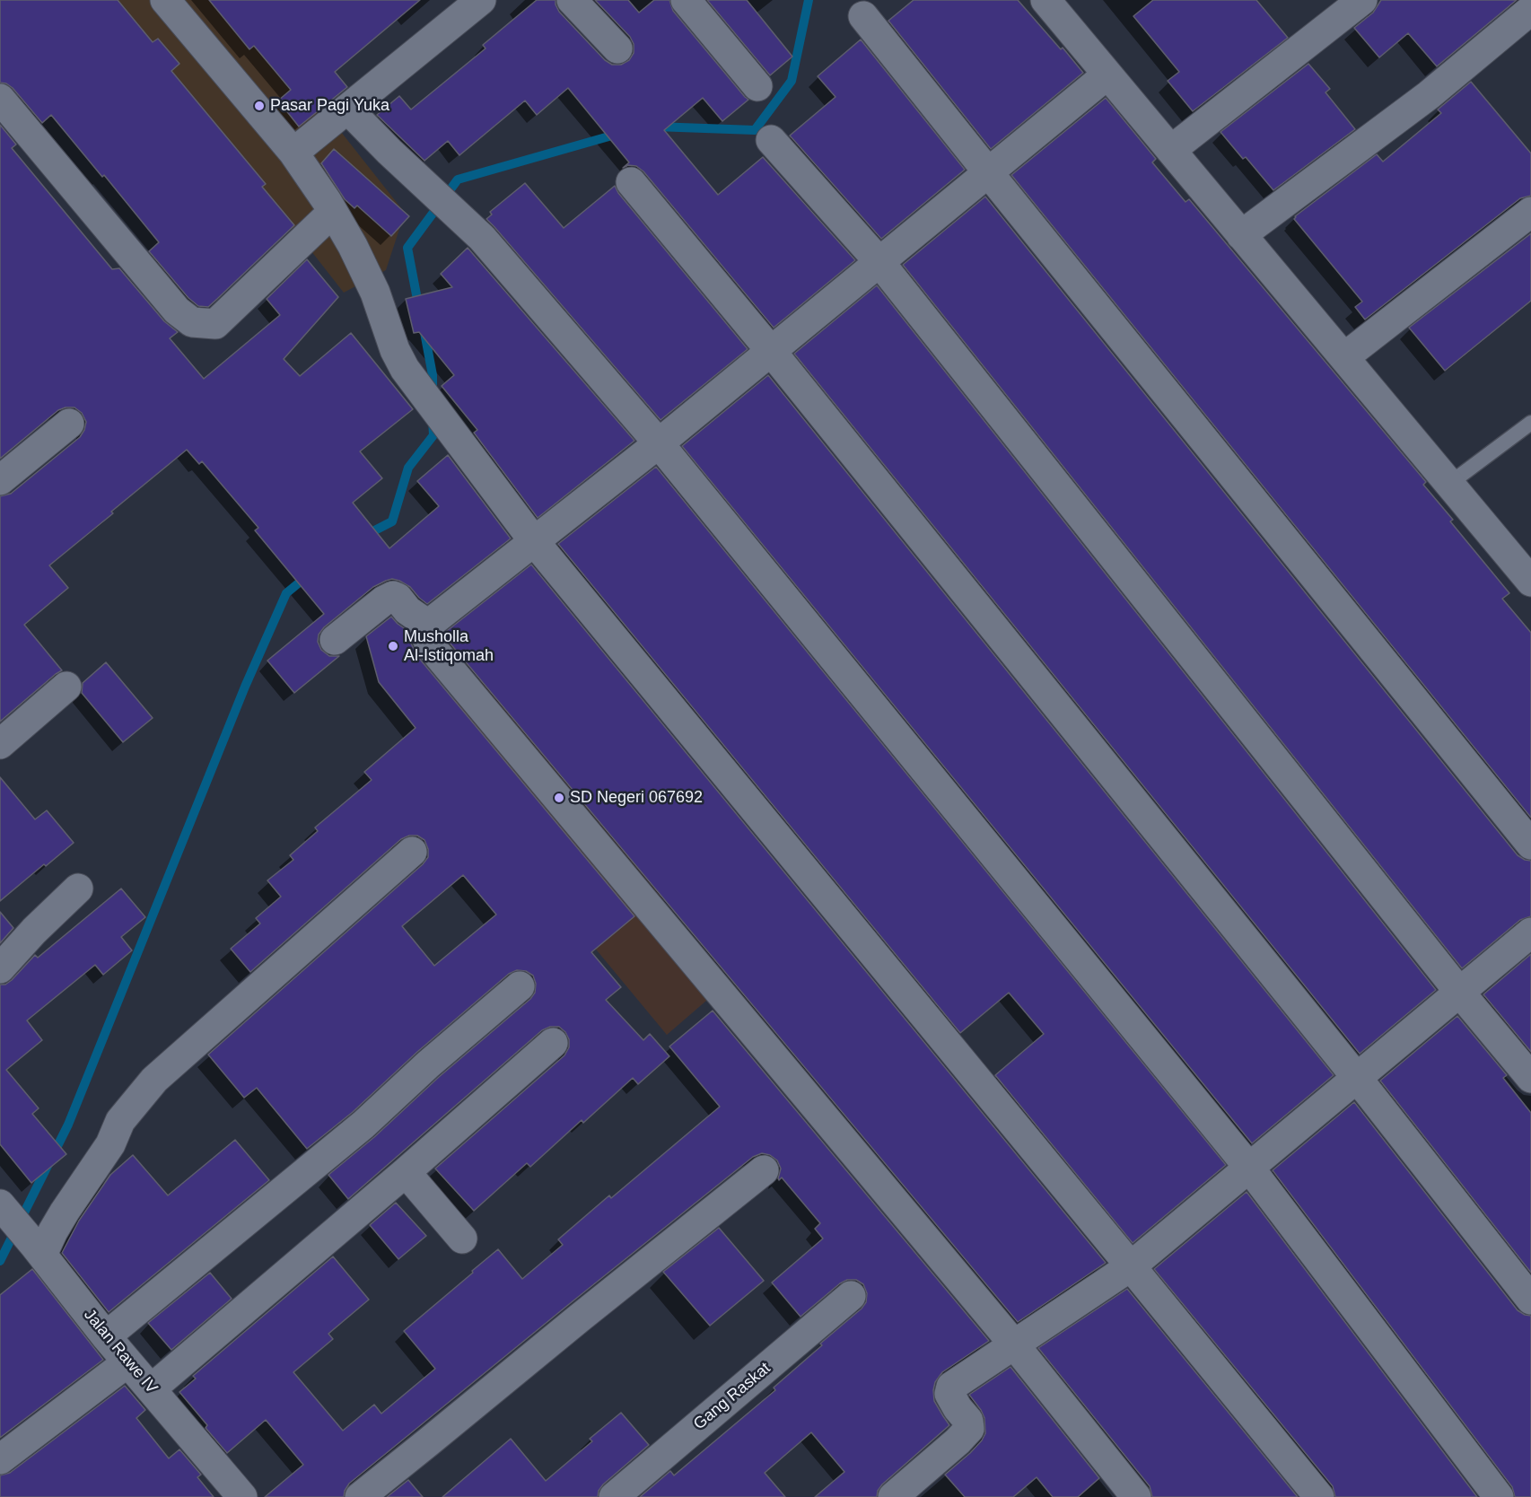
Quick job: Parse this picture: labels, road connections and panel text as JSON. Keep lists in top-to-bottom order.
{
  "streets": {
    "street": ["Jalan Rawe IV", "Gang Raskat"]
  },
  "places": ["Pasar Pagi Yuka", "Musholla Al-Istiqomah", "SD Negeri 067692"]
}
